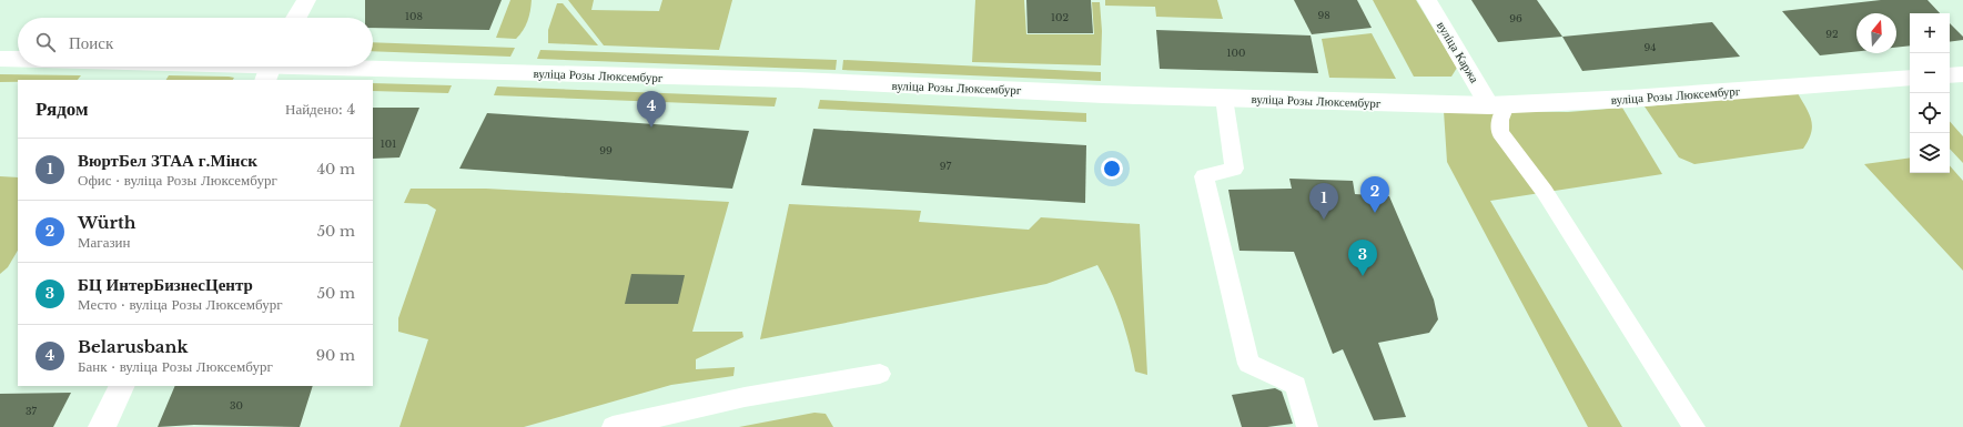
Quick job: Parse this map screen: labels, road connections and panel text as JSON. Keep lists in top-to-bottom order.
{
  "streets": {
    "street": ["вуліца Каржа", "вуліца Розы Люксембург"]
  },
  "crossings": [
    ["вуліца Каржа", "вуліца Розы Люксембург"]
  ],
  "house_numbers": [
    "98",
    "108",
    "102",
    "96",
    "92",
    "94",
    "100",
    "101",
    "99",
    "97",
    "30",
    "37"
  ],
  "north": "top",
  "page": {
    "map_buttons": ["+", "−"],
    "search": "Поиск",
    "heading": ["Рядом", "Найдено: 4"],
    "pins": [
      "4",
      "2",
      "1",
      "3"
    ],
    "list": [
      {
        "mark": "1",
        "name": "ВюртБел ЗТАА г.Мінск",
        "note": "Офис · вуліца Розы Люксембург",
        "value": "40 m"
      },
      {
        "mark": "2",
        "name": "Würth",
        "note": "Магазин",
        "value": "50 m"
      },
      {
        "mark": "3",
        "name": "БЦ ИнтерБизнесЦентр",
        "note": "Место · вуліца Розы Люксембург",
        "value": "50 m"
      },
      {
        "mark": "4",
        "name": "Belarusbank",
        "note": "Банк · вуліца Розы Люксембург",
        "value": "90 m"
      }
    ]
  }
}
